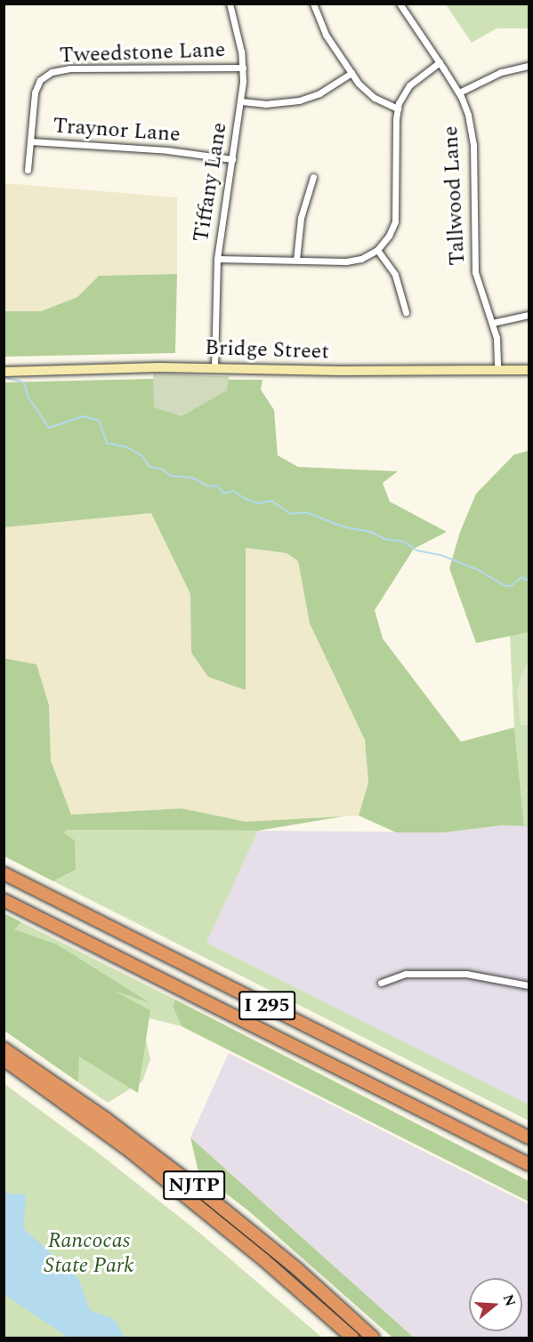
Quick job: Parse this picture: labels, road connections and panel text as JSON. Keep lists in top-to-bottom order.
{
  "streets": {
    "highway": ["I 295", "NJTP"],
    "main road": ["Bridge Street"],
    "street": [
      "Tweedstone Lane",
      "Traynor Lane",
      "Tiffany Lane",
      "Tallwood Lane"
    ]
  },
  "crossings": [
    ["Tweedstone Lane", "Traynor Lane"],
    ["Tweedstone Lane", "Tiffany Lane"],
    ["Traynor Lane", "Tiffany Lane"],
    ["Tiffany Lane", "Bridge Street"],
    ["Tallwood Lane", "Bridge Street"]
  ],
  "parks": ["Rancocas State Park"],
  "north": "right"
}
